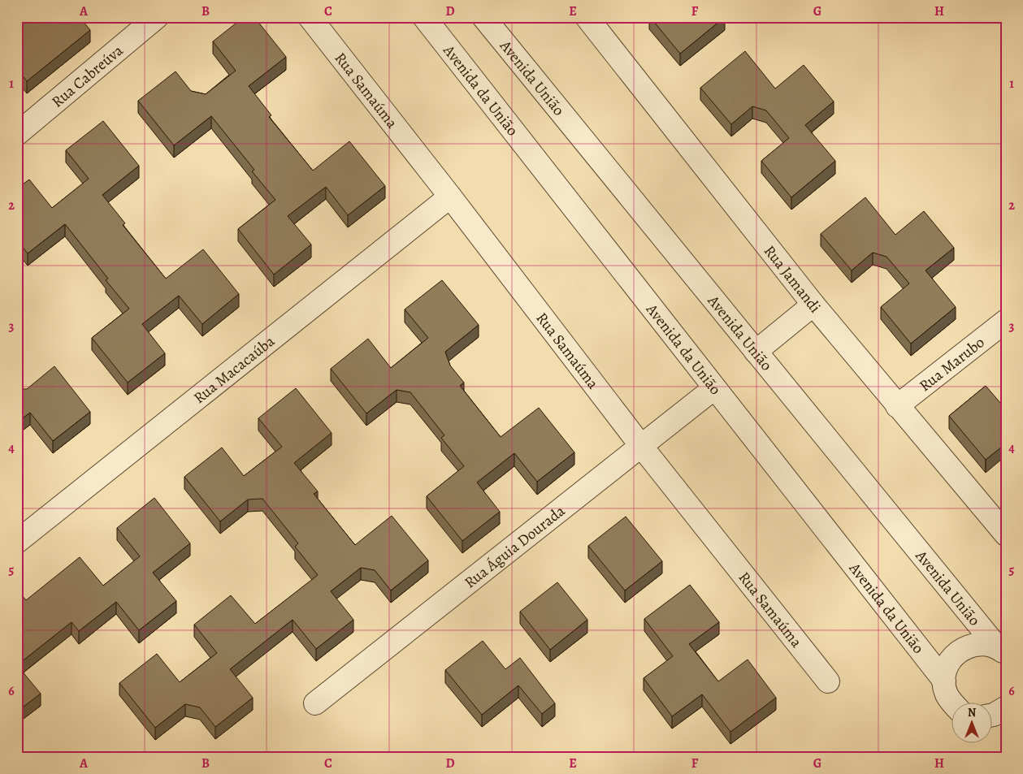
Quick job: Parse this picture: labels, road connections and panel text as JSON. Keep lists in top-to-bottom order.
{
  "streets": {
    "street": [
      "Rua Cabreúva",
      "Avenida União",
      "Rua Samaúma",
      "Avenida da União",
      "Rua Jamandi",
      "Rua Marubo",
      "Rua Macacaúba",
      "Rua Águia Dourada"
    ]
  },
  "crossings": [
    ["Rua Samaúma", "Rua Macacaúba"],
    ["Rua Samaúma", "Rua Águia Dourada"],
    ["Avenida da União", "Rua Águia Dourada"],
    ["Rua Jamandi", "Rua Marubo"]
  ],
  "north": "top",
  "grid": {
    "columns": [
      "A",
      "B",
      "C",
      "D",
      "E",
      "F",
      "G",
      "H"
    ],
    "rows": [
      "1",
      "2",
      "3",
      "4",
      "5",
      "6"
    ]
  }
}
